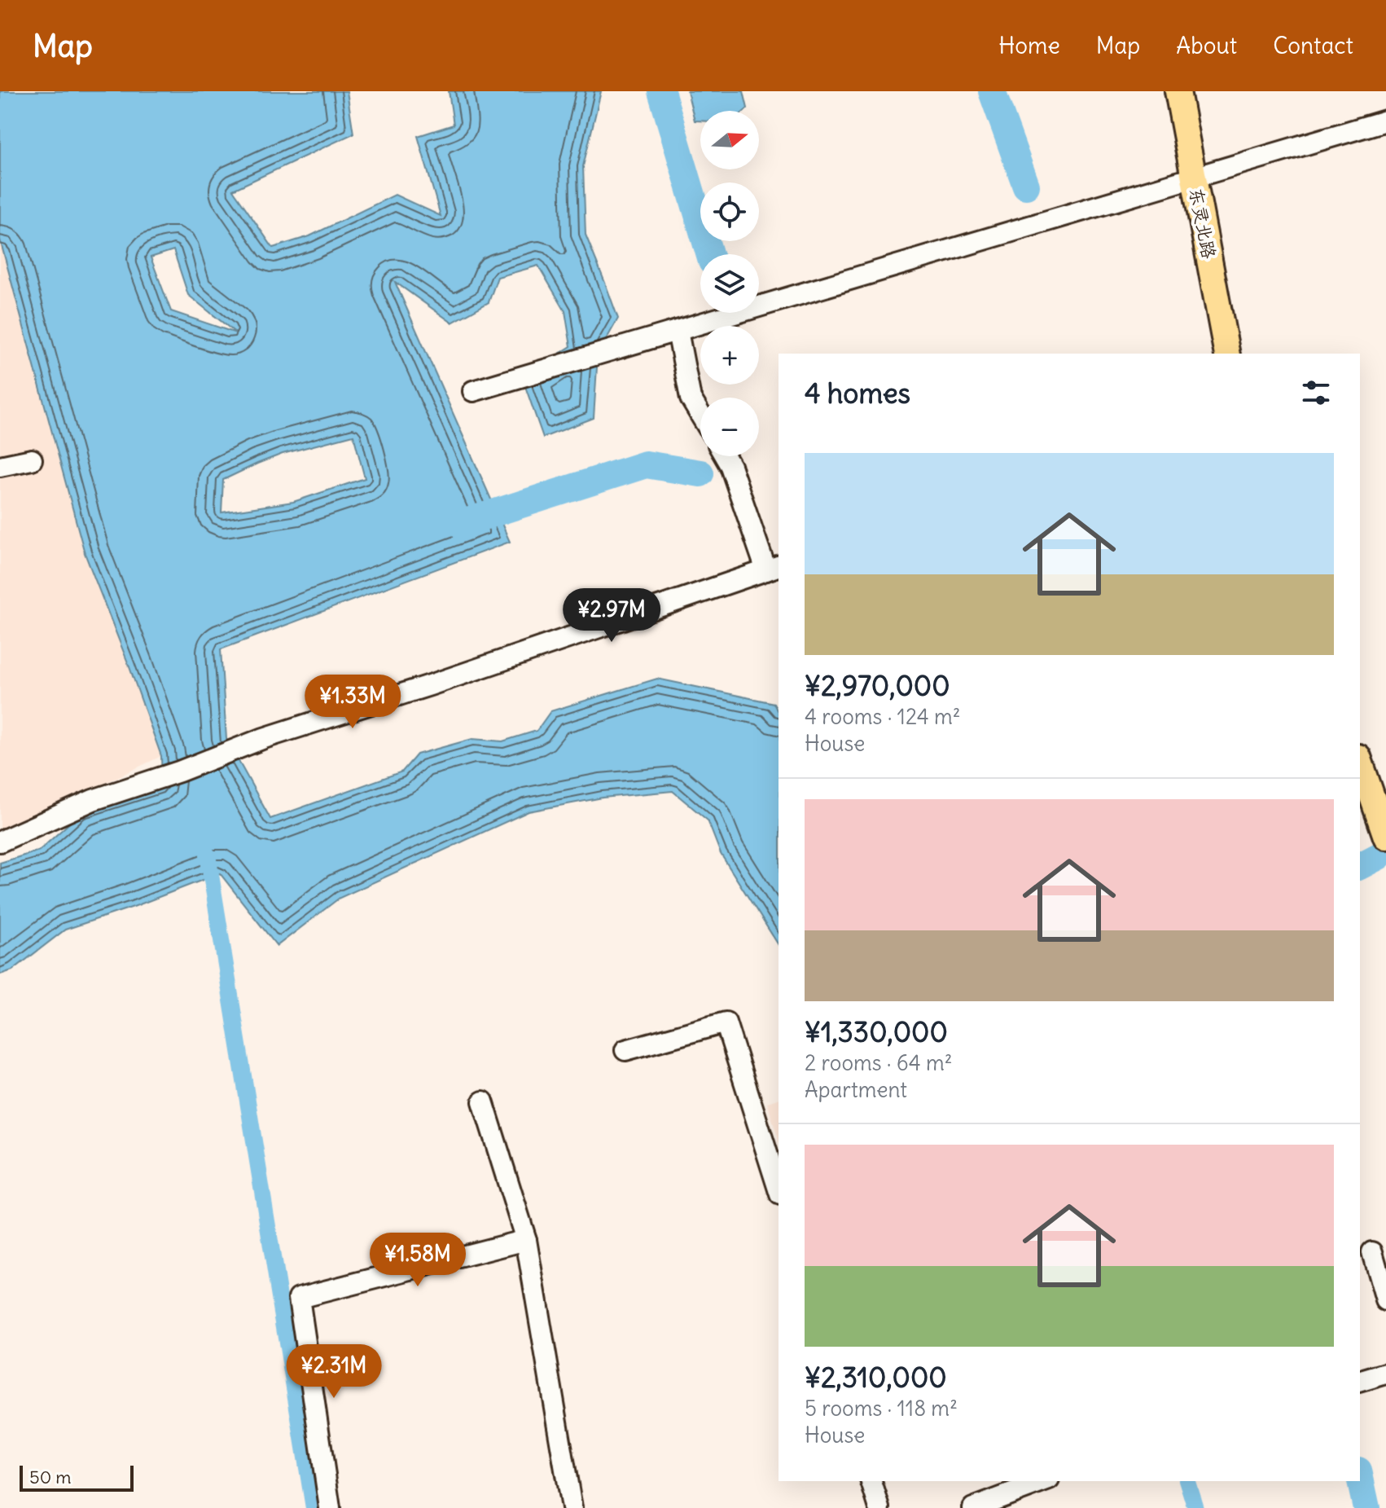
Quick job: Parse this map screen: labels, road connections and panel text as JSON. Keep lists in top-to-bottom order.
{
  "streets": {
    "main road": ["东灵北路"]
  },
  "scale_bar": "50 m",
  "north": "right",
  "page": {
    "header": "Map",
    "nav": [
      "Home",
      "Map",
      "About",
      "Contact"
    ],
    "map_buttons": ["+", "−"],
    "heading": "4 homes",
    "list": [
      {
        "name": "¥2,970,000",
        "note": "4 rooms · 124 m² · House"
      },
      {
        "name": "¥1,330,000",
        "note": "2 rooms · 64 m² · Apartment"
      },
      {
        "name": "¥2,310,000",
        "note": "5 rooms · 118 m² · House"
      }
    ],
    "price": [
      "¥2.97M",
      "¥1.33M",
      "¥1.58M",
      "¥2.31M"
    ],
    "scale": "50 m"
  }
}
